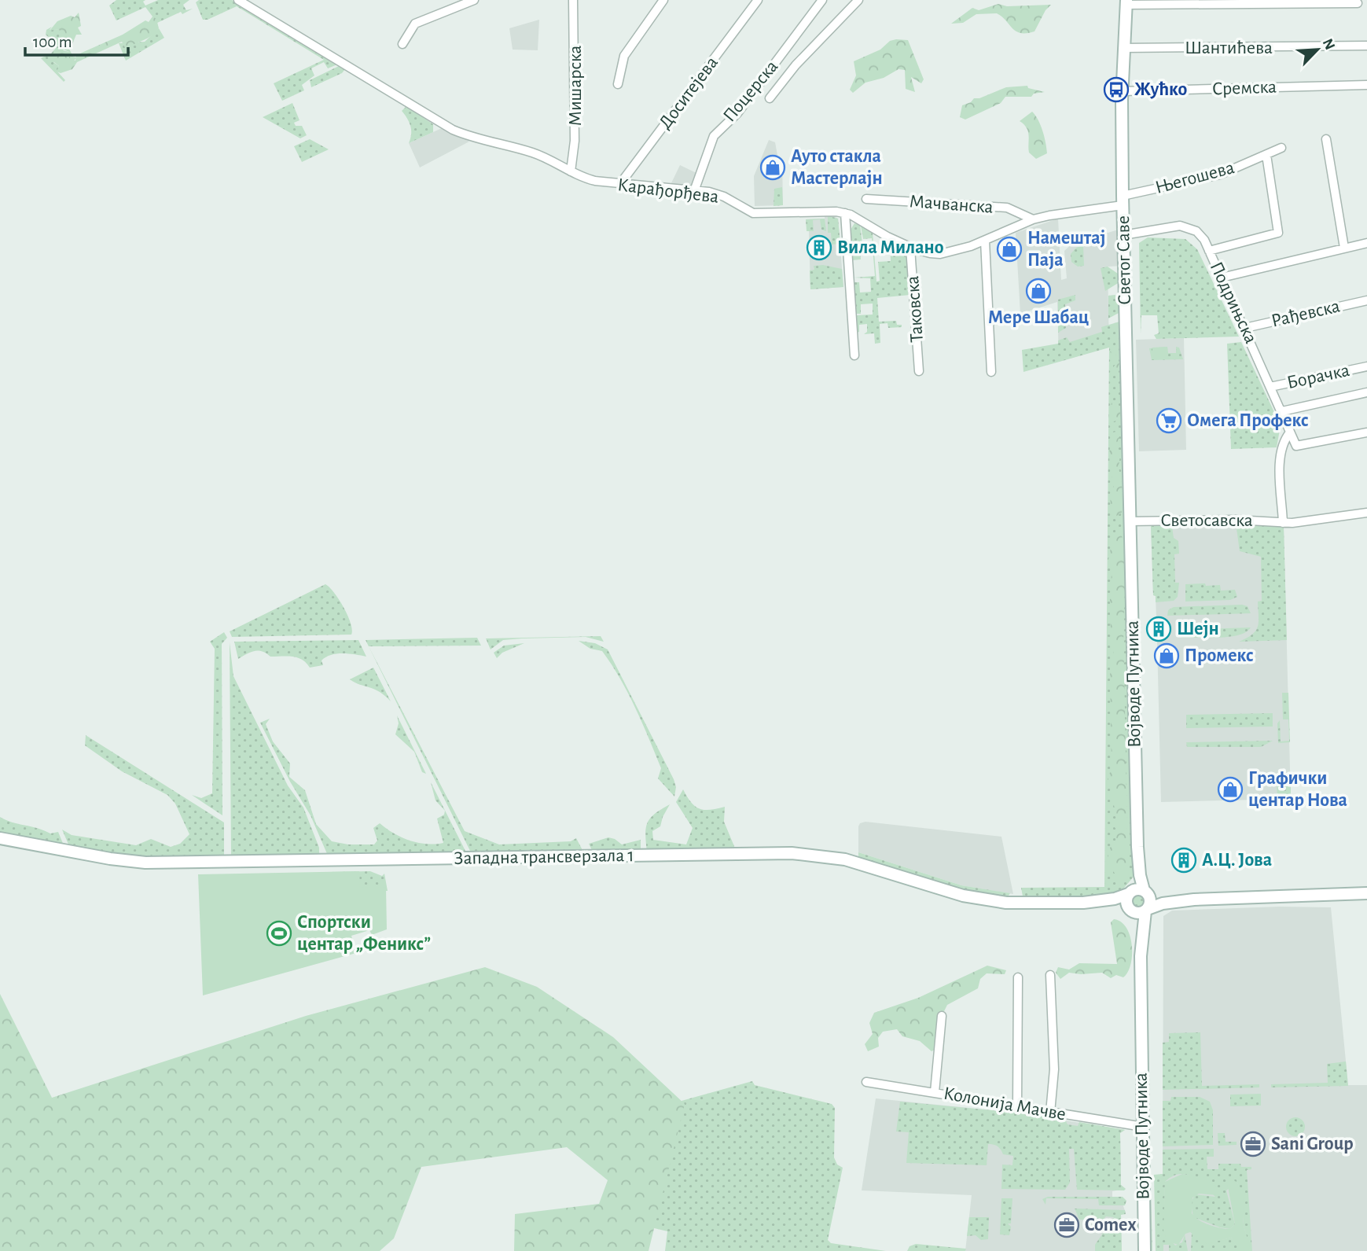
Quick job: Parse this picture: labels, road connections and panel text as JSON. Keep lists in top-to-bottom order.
{
  "streets": {
    "main road": ["Светог Саве", "Војводе Путника", "Западна трансверзала 1"],
    "street": [
      "Шантићева",
      "Мишарска",
      "Сремска",
      "Поцерска",
      "Доситејева",
      "Његошева",
      "Карађорђева",
      "Мачванска",
      "Подрињска",
      "Таковска",
      "Рађевска",
      "Борачка",
      "Светосавска",
      "Колонија Мачве"
    ]
  },
  "crossings": [
    ["Шантићева", "Светог Саве"],
    ["Мишарска", "Карађорђева"],
    ["Сремска", "Светог Саве"],
    ["Поцерска", "Карађорђева"],
    ["Доситејева", "Карађорђева"],
    ["Његошева", "Карађорђева"],
    ["Његошева", "Светог Саве"],
    ["Карађорђева", "Мачванска"],
    ["Карађорђева", "Светог Саве"],
    ["Карађорђева", "Таковска"],
    ["Светог Саве", "Подрињска"],
    ["Светог Саве", "Светосавска"],
    ["Светог Саве", "Војводе Путника"],
    ["Подрињска", "Рађевска"],
    ["Подрињска", "Борачка"],
    ["Светосавска", "Војводе Путника"],
    ["Војводе Путника", "Западна трансверзала 1"],
    ["Војводе Путника", "Колонија Мачве"]
  ],
  "places": {
    "bus stop": ["Жућко"],
    "shop": [
      "Ауто стакла Мастерлајн",
      "Намештај Паја",
      "Мере Шабац",
      "Промекс",
      "Графички центар Нова"
    ],
    "building": ["Вила Милано", "Шејн", "А.Ц. Јова"],
    "supermarket": ["Омега Профекс"],
    "sports": ["Спортски центар „Феникс”"],
    "office": ["Sani Group", "Comex"]
  },
  "scale_bar": "100 m",
  "north": "top right"
}
